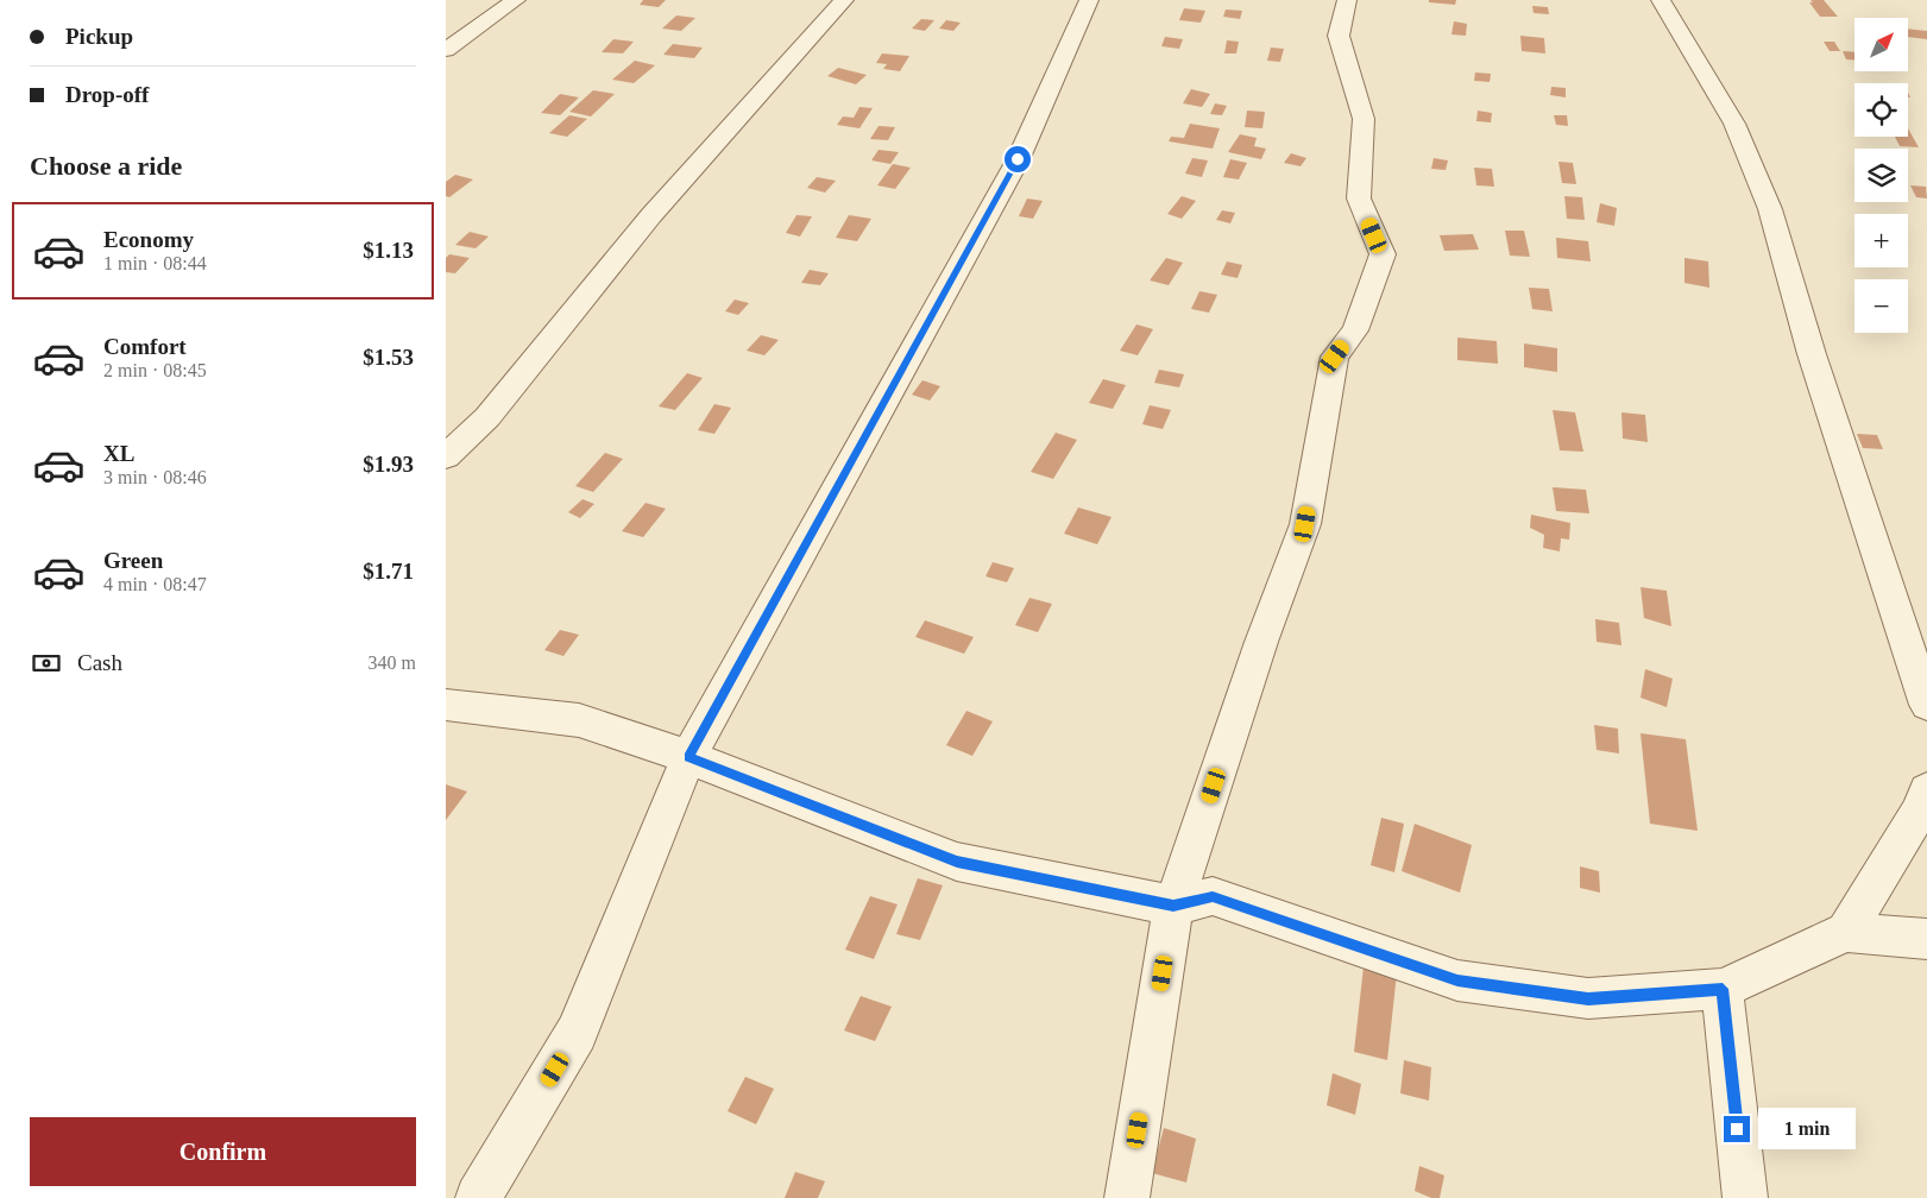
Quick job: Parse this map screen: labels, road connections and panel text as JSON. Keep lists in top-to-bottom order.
{
  "north": "top right",
  "page": {
    "banner": ["Pickup", "Drop-off"],
    "map_buttons": ["+", "−"],
    "heading": "Choose a ride",
    "list": [
      {
        "name": "Economy",
        "note": "1 min · 08:44",
        "value": "$1.13"
      },
      {
        "name": "Comfort",
        "note": "2 min · 08:45",
        "value": "$1.53"
      },
      {
        "name": "XL",
        "note": "3 min · 08:46",
        "value": "$1.93"
      },
      {
        "name": "Green",
        "note": "4 min · 08:47",
        "value": "$1.71"
      }
    ],
    "pay": ["Cash", "340 m"],
    "buttons": "Confirm",
    "bubble": "1 min"
  }
}
